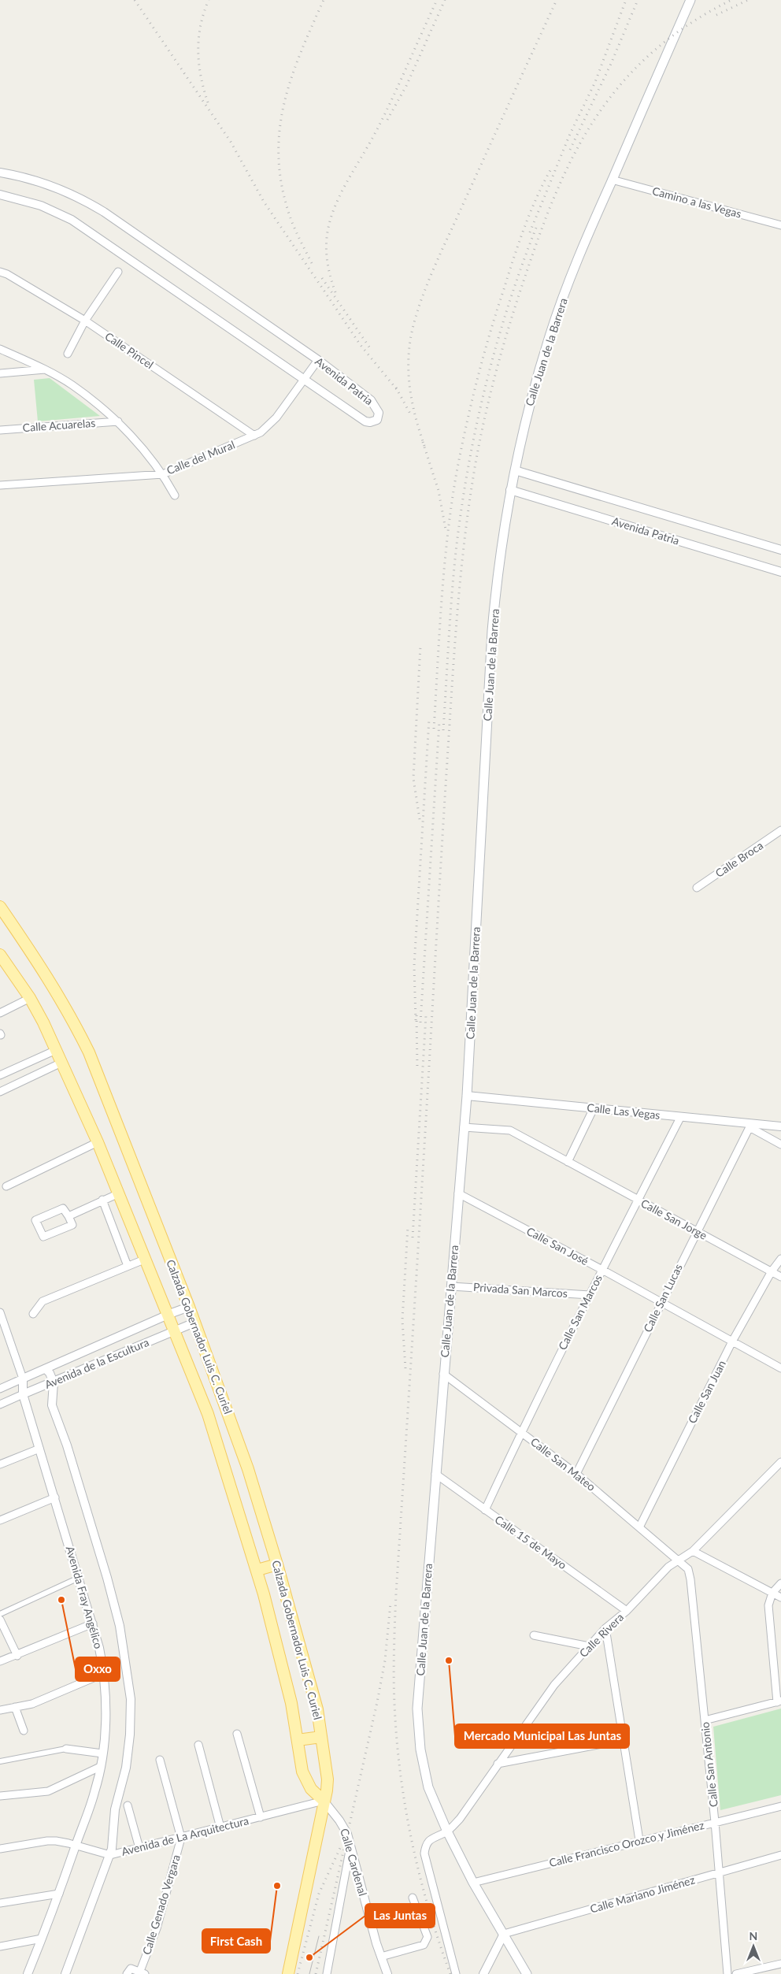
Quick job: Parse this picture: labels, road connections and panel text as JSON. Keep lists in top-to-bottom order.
{
  "streets": {
    "main road": ["Calle Juan de la Barrera", "Calzada Gobernador Luis C. Curiel"],
    "street": [
      "Camino a las Vegas",
      "Calle Pincel",
      "Avenida Patria",
      "Calle Acuarelas",
      "Calle del Mural",
      "Calle Broca",
      "Calle Las Vegas",
      "Calle San Jorge",
      "Calle San José",
      "Privada San Marcos",
      "Calle San Lucas",
      "Calle San Marcos",
      "Avenida de la Escultura",
      "Calle San Juan",
      "Calle San Mateo",
      "Calle 15 de Mayo",
      "Avenida Fray Angélico",
      "Calle Rivera",
      "Calle San Antonio",
      "Avenida de La Arquitectura",
      "Calle Francisco Orozco y Jiménez",
      "Calle Cardenal",
      "Calle Mariano Jiménez",
      "Calle Genado Vergara"
    ]
  },
  "crossings": [
    ["Camino a las Vegas", "Calle Juan de la Barrera"],
    ["Calle Pincel", "Calle del Mural"],
    ["Calle Juan de la Barrera", "Avenida Patria"],
    ["Calle Juan de la Barrera", "Calle Las Vegas"],
    ["Calle Juan de la Barrera", "Calle San Jorge"],
    ["Calle Juan de la Barrera", "Calle San José"],
    ["Calle Juan de la Barrera", "Privada San Marcos"],
    ["Calle Juan de la Barrera", "Calle San Mateo"],
    ["Calle Juan de la Barrera", "Calle 15 de Mayo"],
    ["Calle Juan de la Barrera", "Calle Rivera"],
    ["Calle Juan de la Barrera", "Calle Francisco Orozco y Jiménez"],
    ["Calle Juan de la Barrera", "Calle Mariano Jiménez"],
    ["Avenida Patria", "Calle del Mural"],
    ["Calle Las Vegas", "Calle San Lucas"],
    ["Calle Las Vegas", "Calle San Marcos"],
    ["Calle San Jorge", "Calle San Lucas"],
    ["Calle San Jorge", "Calle San Marcos"],
    ["Calle San Jorge", "Calle San Juan"],
    ["Calle San José", "Calle San Lucas"],
    ["Calle San José", "Calle San Marcos"],
    ["Calle San José", "Calle San Juan"],
    ["Privada San Marcos", "Calle San Marcos"],
    ["Calle San Lucas", "Calle San Mateo"],
    ["Calle San Marcos", "Calle San Mateo"],
    ["Calle San Marcos", "Calle 15 de Mayo"],
    ["Calzada Gobernador Luis C. Curiel", "Avenida de la Escultura"],
    ["Calzada Gobernador Luis C. Curiel", "Avenida de La Arquitectura"],
    ["Calzada Gobernador Luis C. Curiel", "Calle Cardenal"],
    ["Avenida de la Escultura", "Avenida Fray Angélico"],
    ["Calle San Juan", "Calle San Mateo"],
    ["Calle San Mateo", "Calle Rivera"],
    ["Calle San Mateo", "Calle San Antonio"],
    ["Calle 15 de Mayo", "Calle Rivera"],
    ["Avenida Fray Angélico", "Avenida de La Arquitectura"],
    ["Calle Rivera", "Calle San Antonio"],
    ["Calle San Antonio", "Calle Francisco Orozco y Jiménez"],
    ["Calle San Antonio", "Calle Mariano Jiménez"],
    ["Avenida de La Arquitectura", "Calle Cardenal"],
    ["Avenida de La Arquitectura", "Calle Genado Vergara"]
  ],
  "places": [
    "Oxxo",
    "Mercado Municipal Las Juntas",
    "First Cash",
    "Las Juntas"
  ],
  "north": "top"
}
